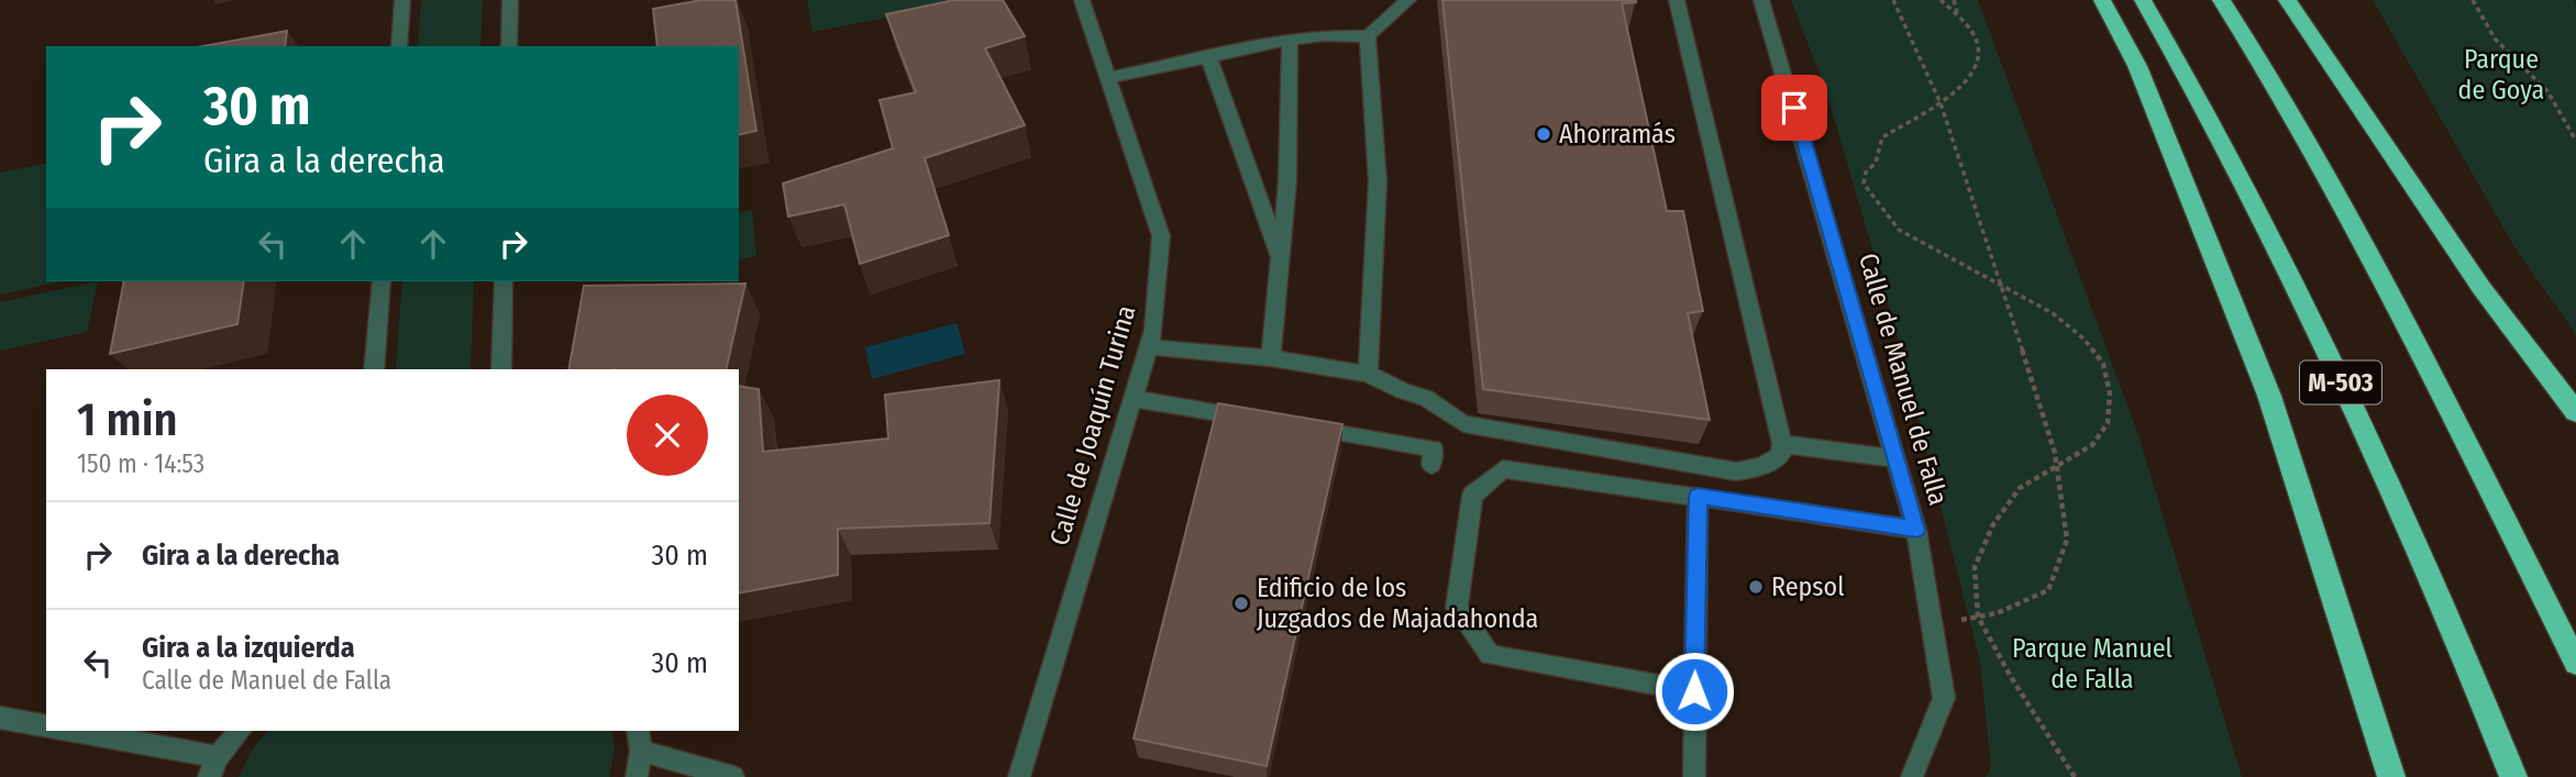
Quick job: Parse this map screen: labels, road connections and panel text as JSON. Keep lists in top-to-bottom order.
{
  "streets": {
    "highway": ["M-503"],
    "street": ["Calle de Manuel de Falla", "Calle de Joaquín Turina"]
  },
  "parks": ["Parque de Goya", "Parque Manuel de Falla"],
  "places": ["Ahorramás", "Repsol", "Edificio de los Juzgados de Majadahonda"],
  "page": {
    "turn": ["30 m", "Gira a la derecha"],
    "heading": ["1 min", "150 m · 14:53"],
    "list": [
      {
        "name": "Gira a la derecha",
        "value": "30 m"
      },
      {
        "name": "Gira a la izquierda",
        "note": "Calle de Manuel de Falla",
        "value": "30 m"
      }
    ]
  }
}
